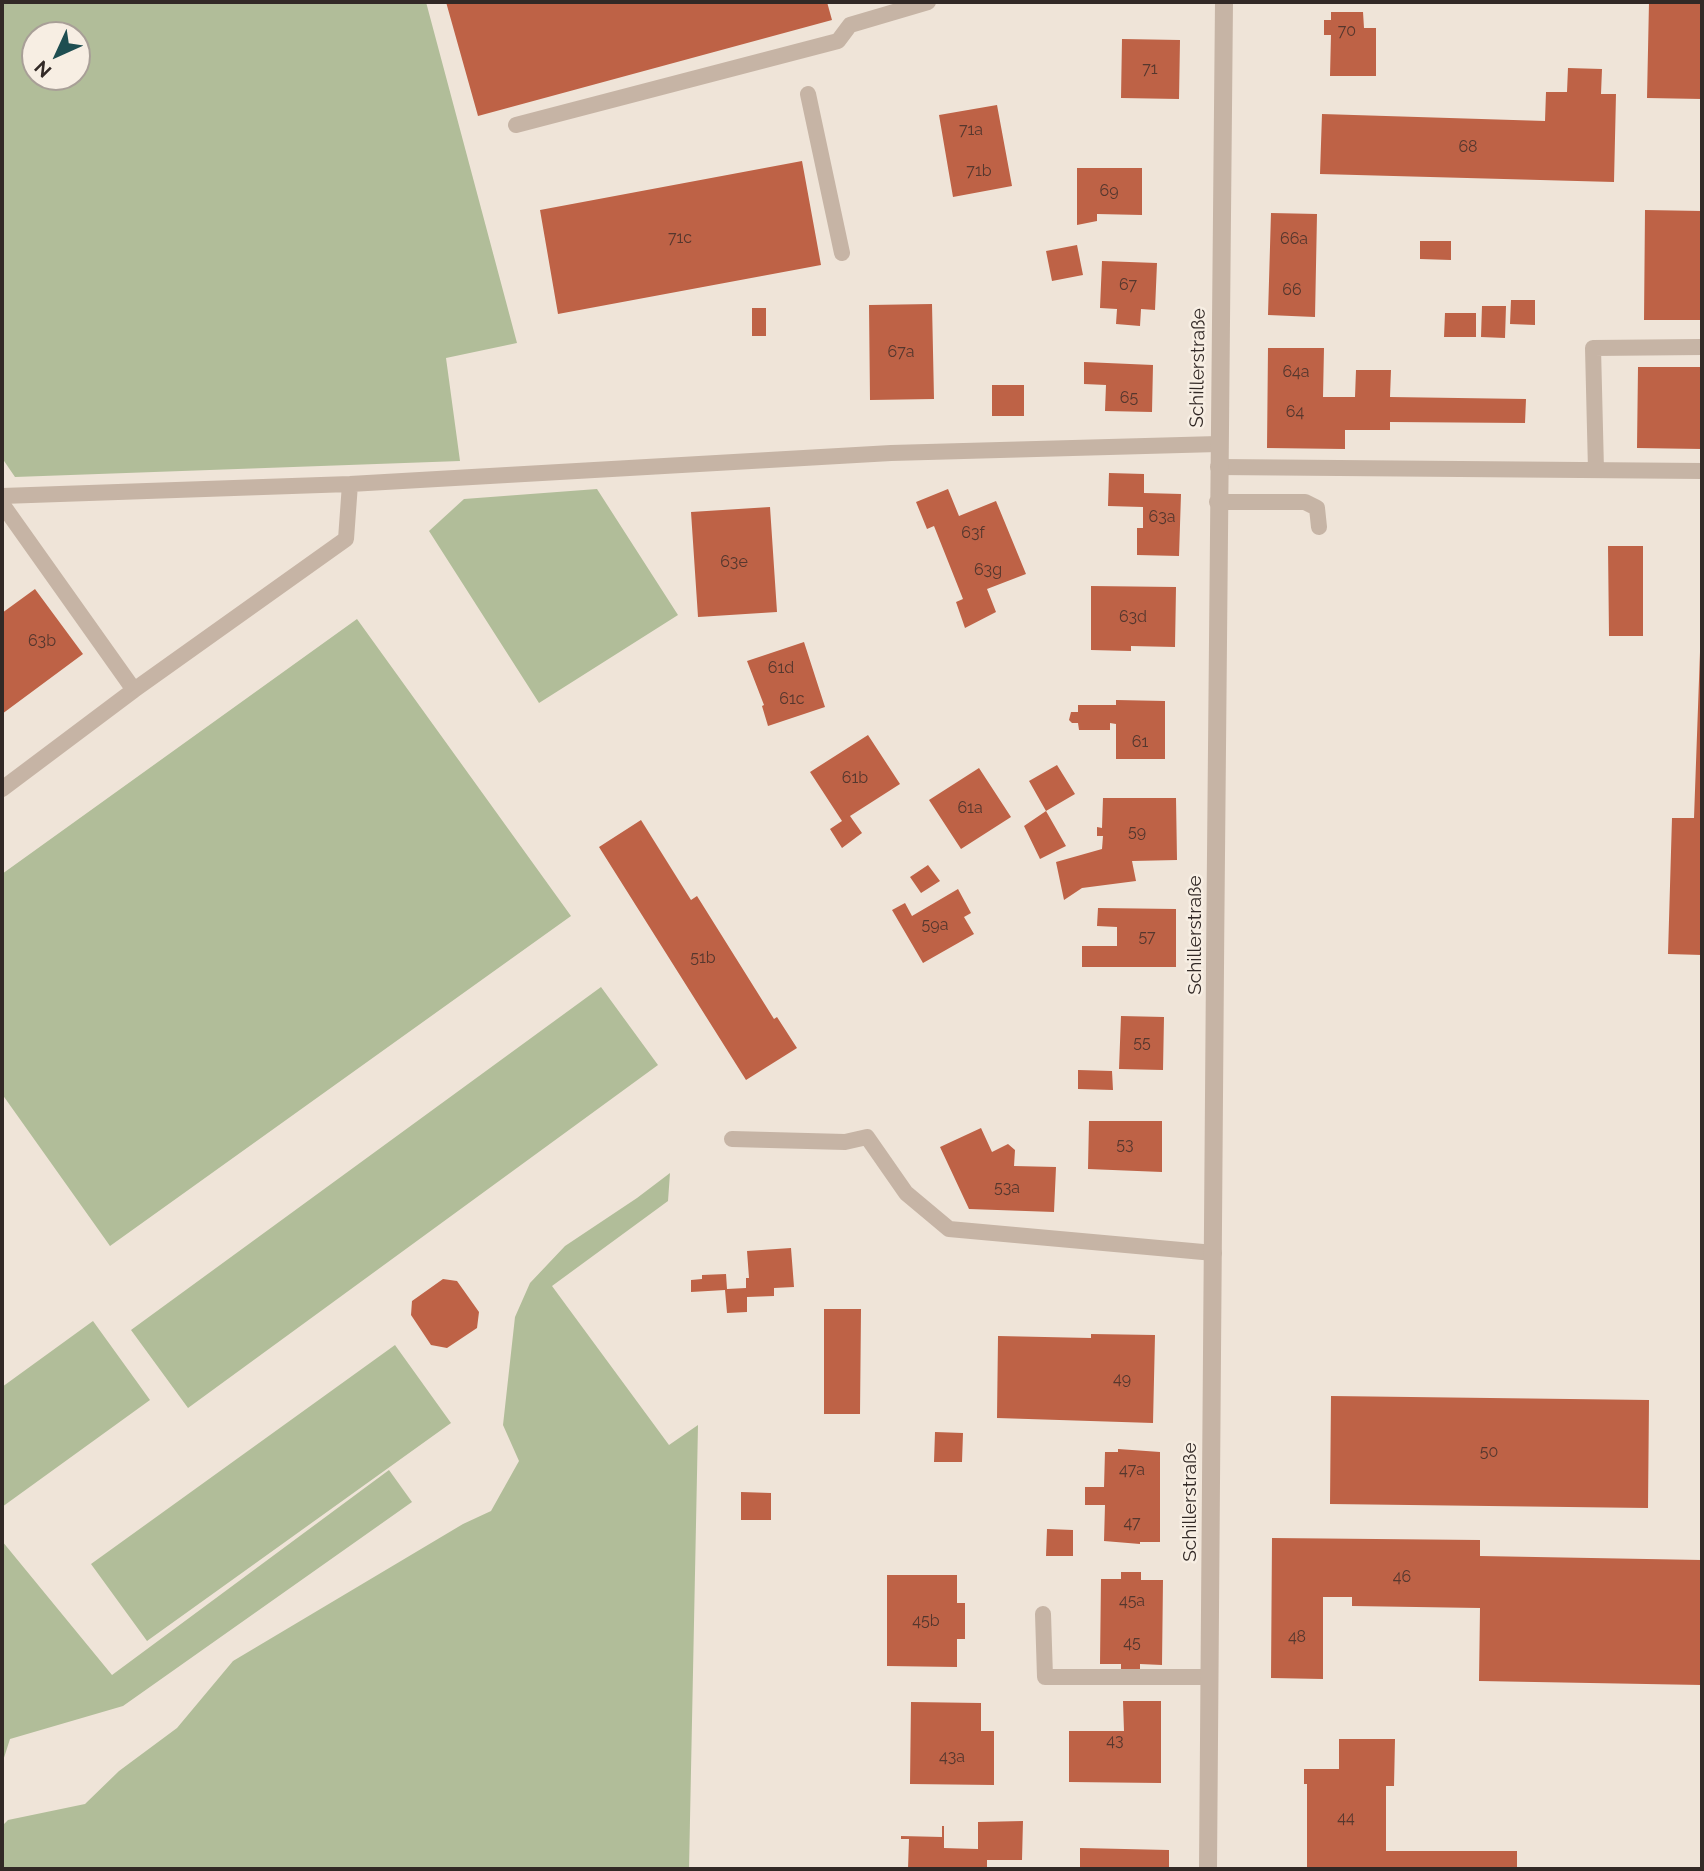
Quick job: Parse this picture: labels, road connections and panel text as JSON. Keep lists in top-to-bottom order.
{
  "streets": {
    "street": ["Schillerstraße"]
  },
  "house_numbers": [
    "70",
    "71",
    "71a",
    "68",
    "71b",
    "69",
    "71c",
    "66a",
    "67",
    "66",
    "67a",
    "64a",
    "65",
    "64",
    "63a",
    "63f",
    "63e",
    "63g",
    "63d",
    "63b",
    "61d",
    "61c",
    "61",
    "61b",
    "61a",
    "59",
    "59a",
    "57",
    "51b",
    "55",
    "53",
    "53a",
    "49",
    "50",
    "47a",
    "47",
    "46",
    "45a",
    "45b",
    "48",
    "45",
    "43",
    "43a",
    "44"
  ],
  "north": "bottom left"
}
